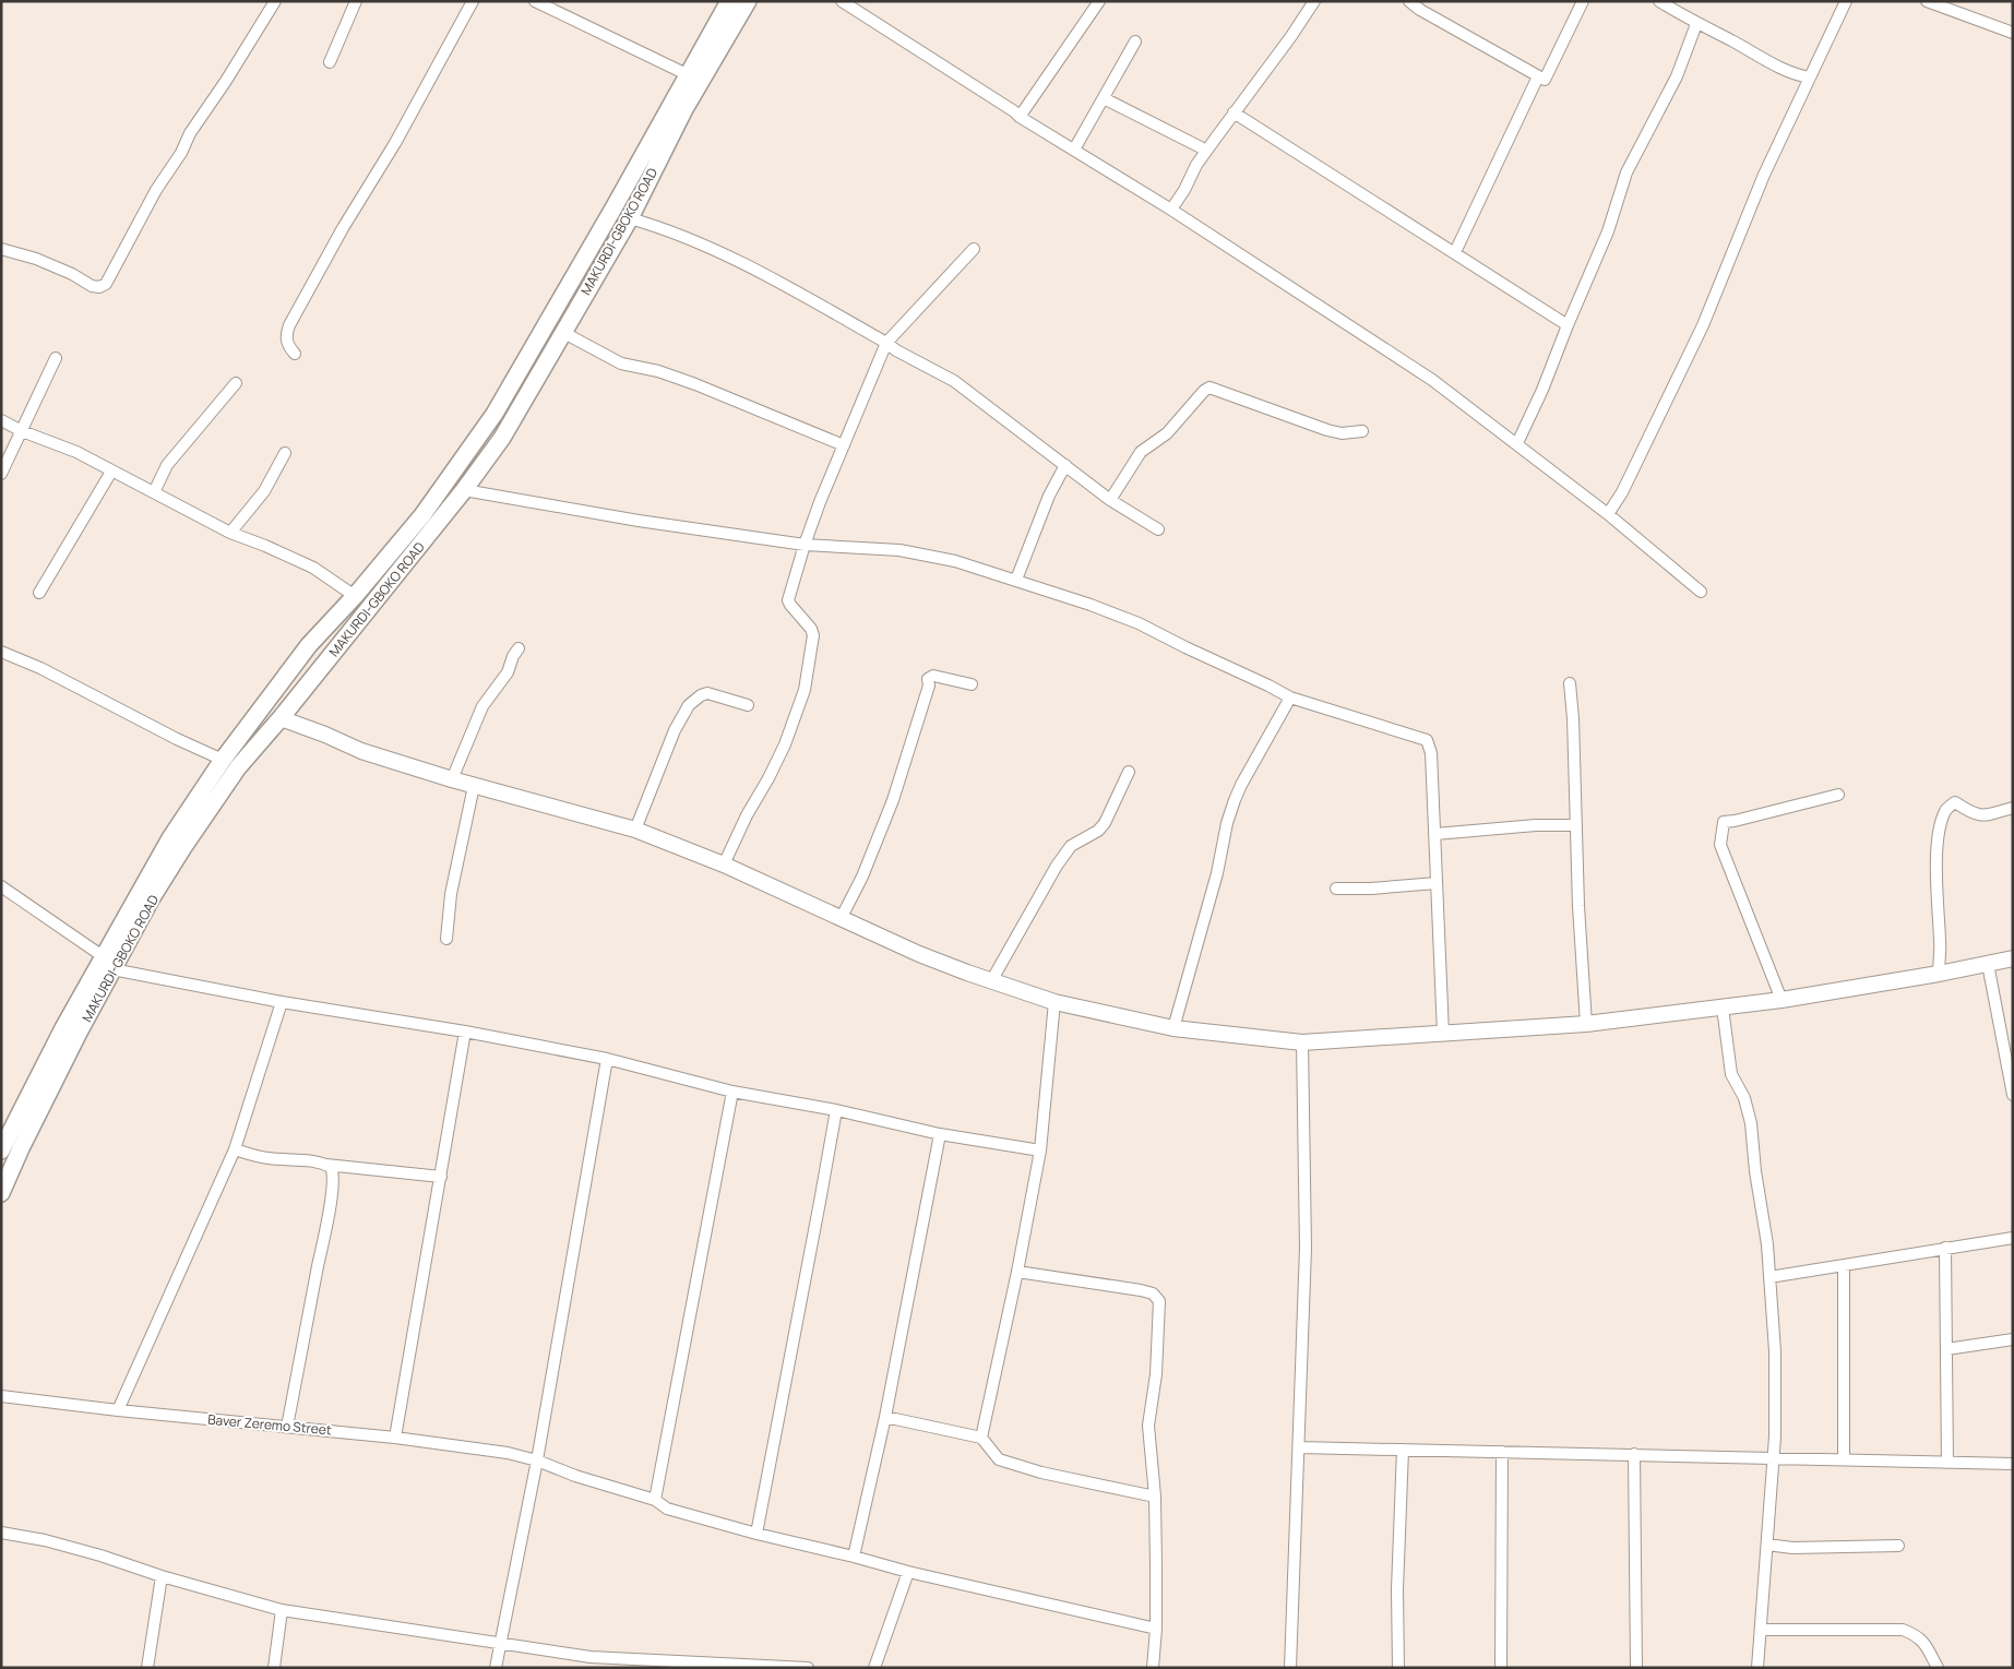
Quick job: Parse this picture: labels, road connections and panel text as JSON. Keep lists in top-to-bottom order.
{
  "streets": {
    "main road": ["MAKURDI-GBOKO ROAD"],
    "street": ["Baver Zeremo Street"]
  }
}
